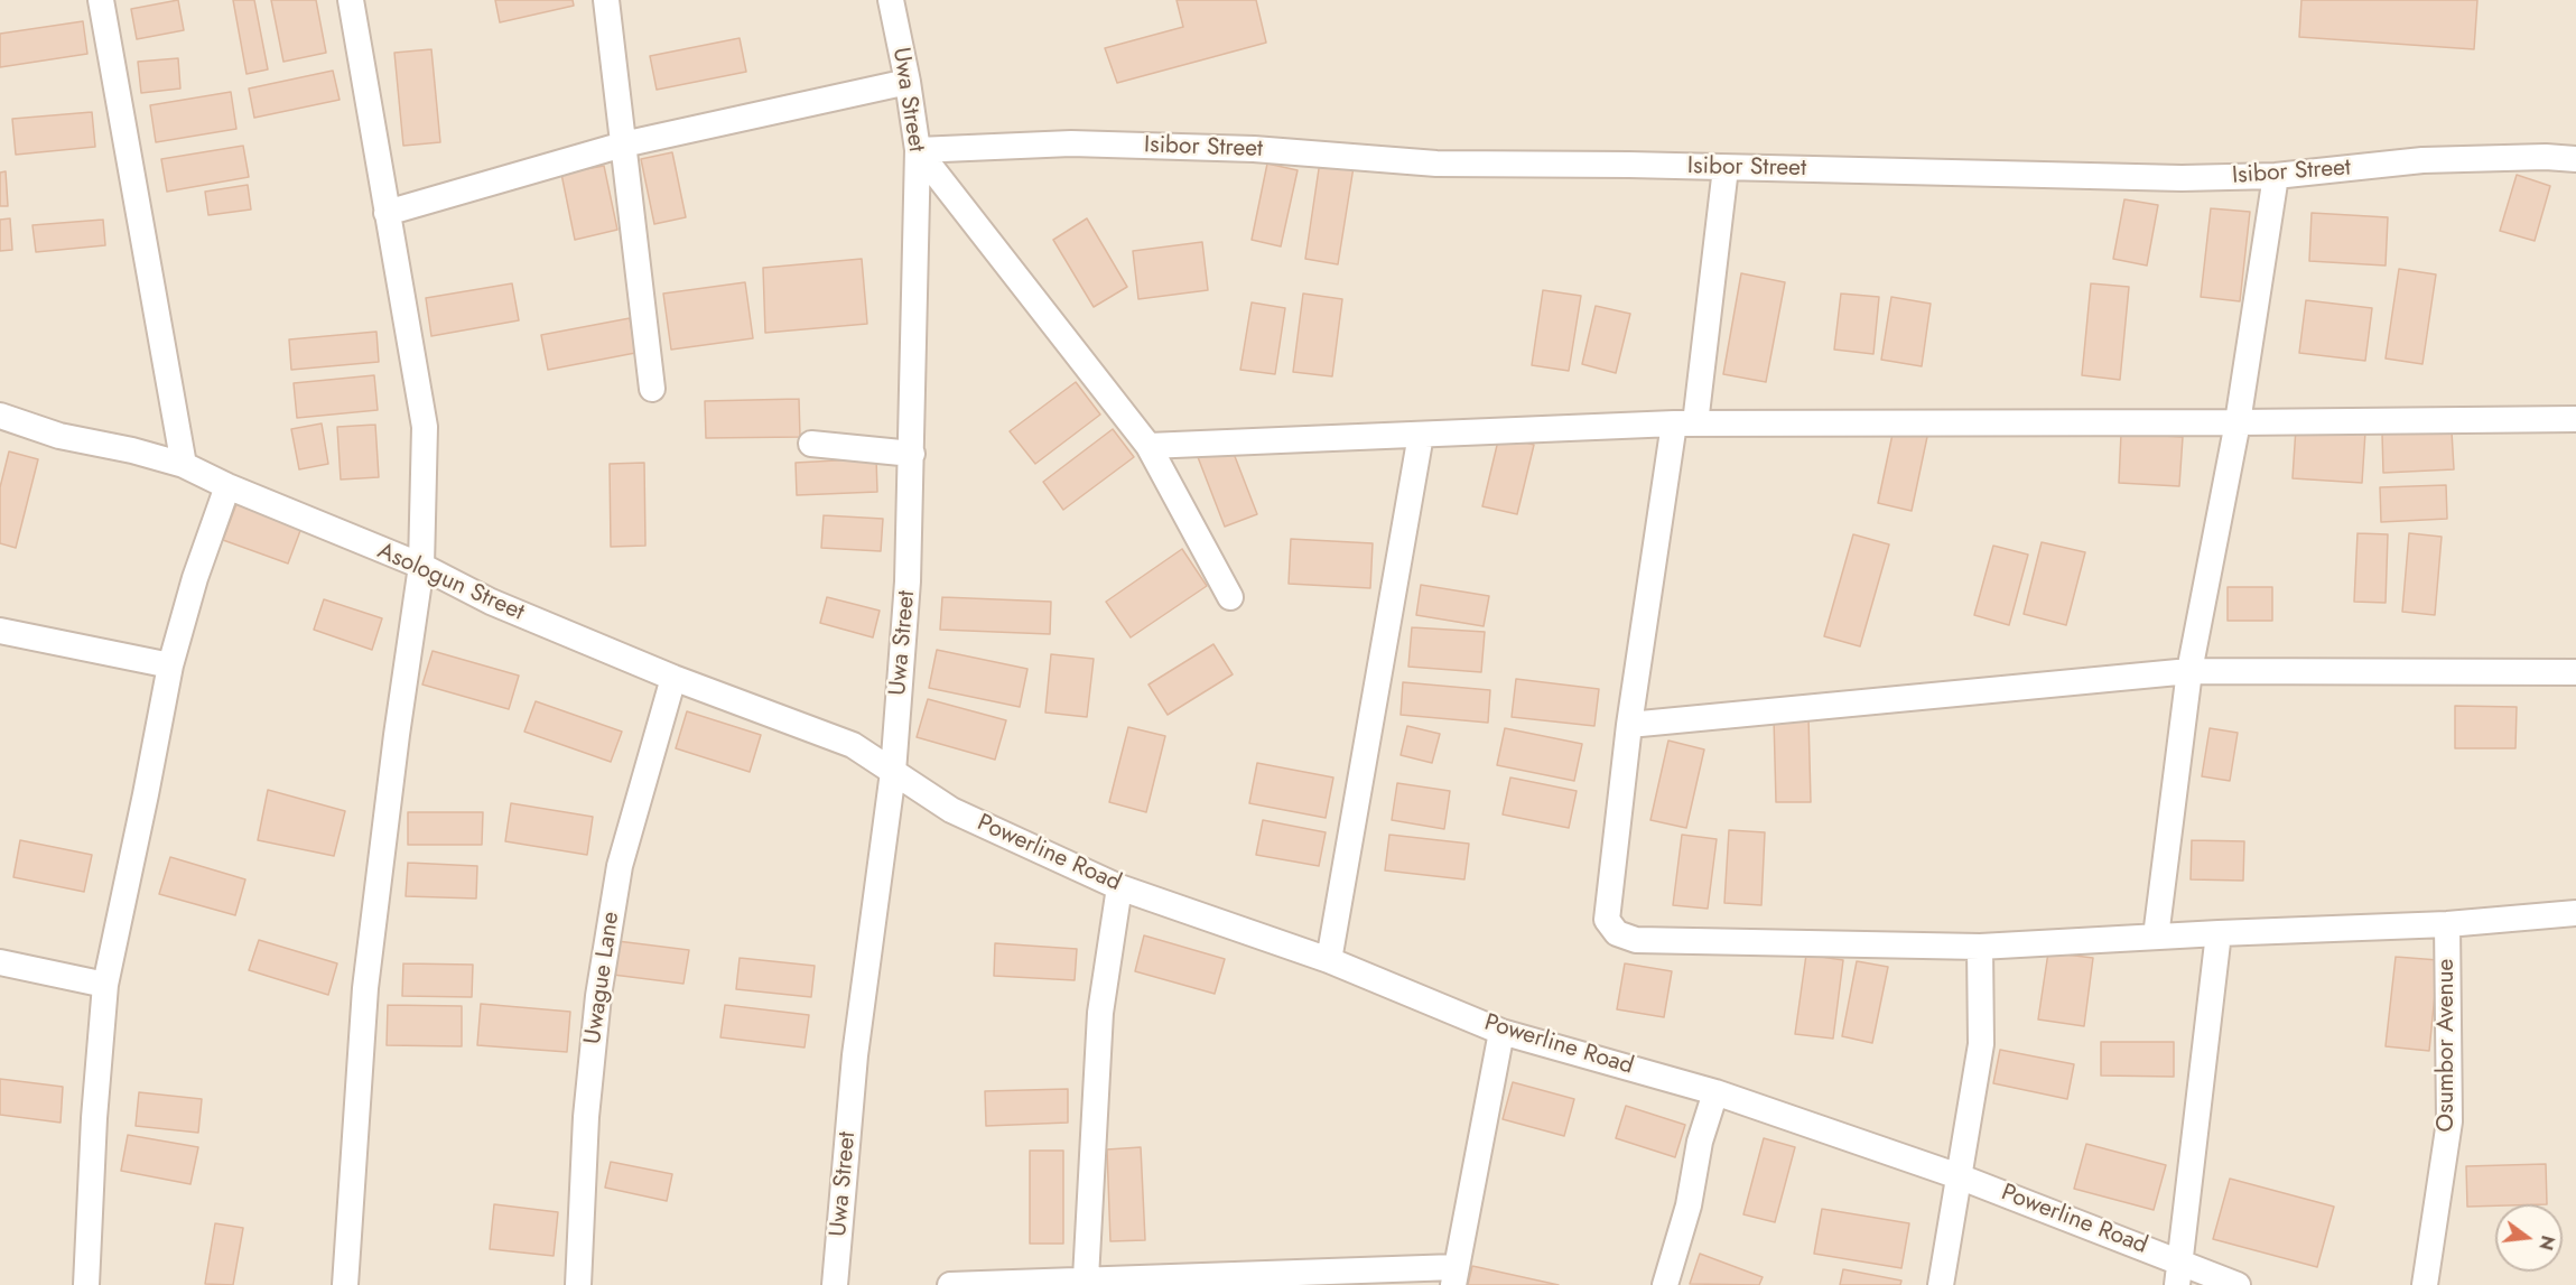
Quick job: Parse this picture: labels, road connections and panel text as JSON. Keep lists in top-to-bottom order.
{
  "streets": {
    "street": [
      "Uwa Street",
      "Isibor Street",
      "Asologun Street",
      "Powerline Road",
      "Uwague Lane",
      "Osumbor Avenue"
    ]
  },
  "crossings": [
    ["Uwa Street", "Isibor Street"],
    ["Uwa Street", "Asologun Street"],
    ["Uwa Street", "Powerline Road"],
    ["Asologun Street", "Powerline Road"],
    ["Asologun Street", "Uwague Lane"]
  ],
  "north": "right"
}
